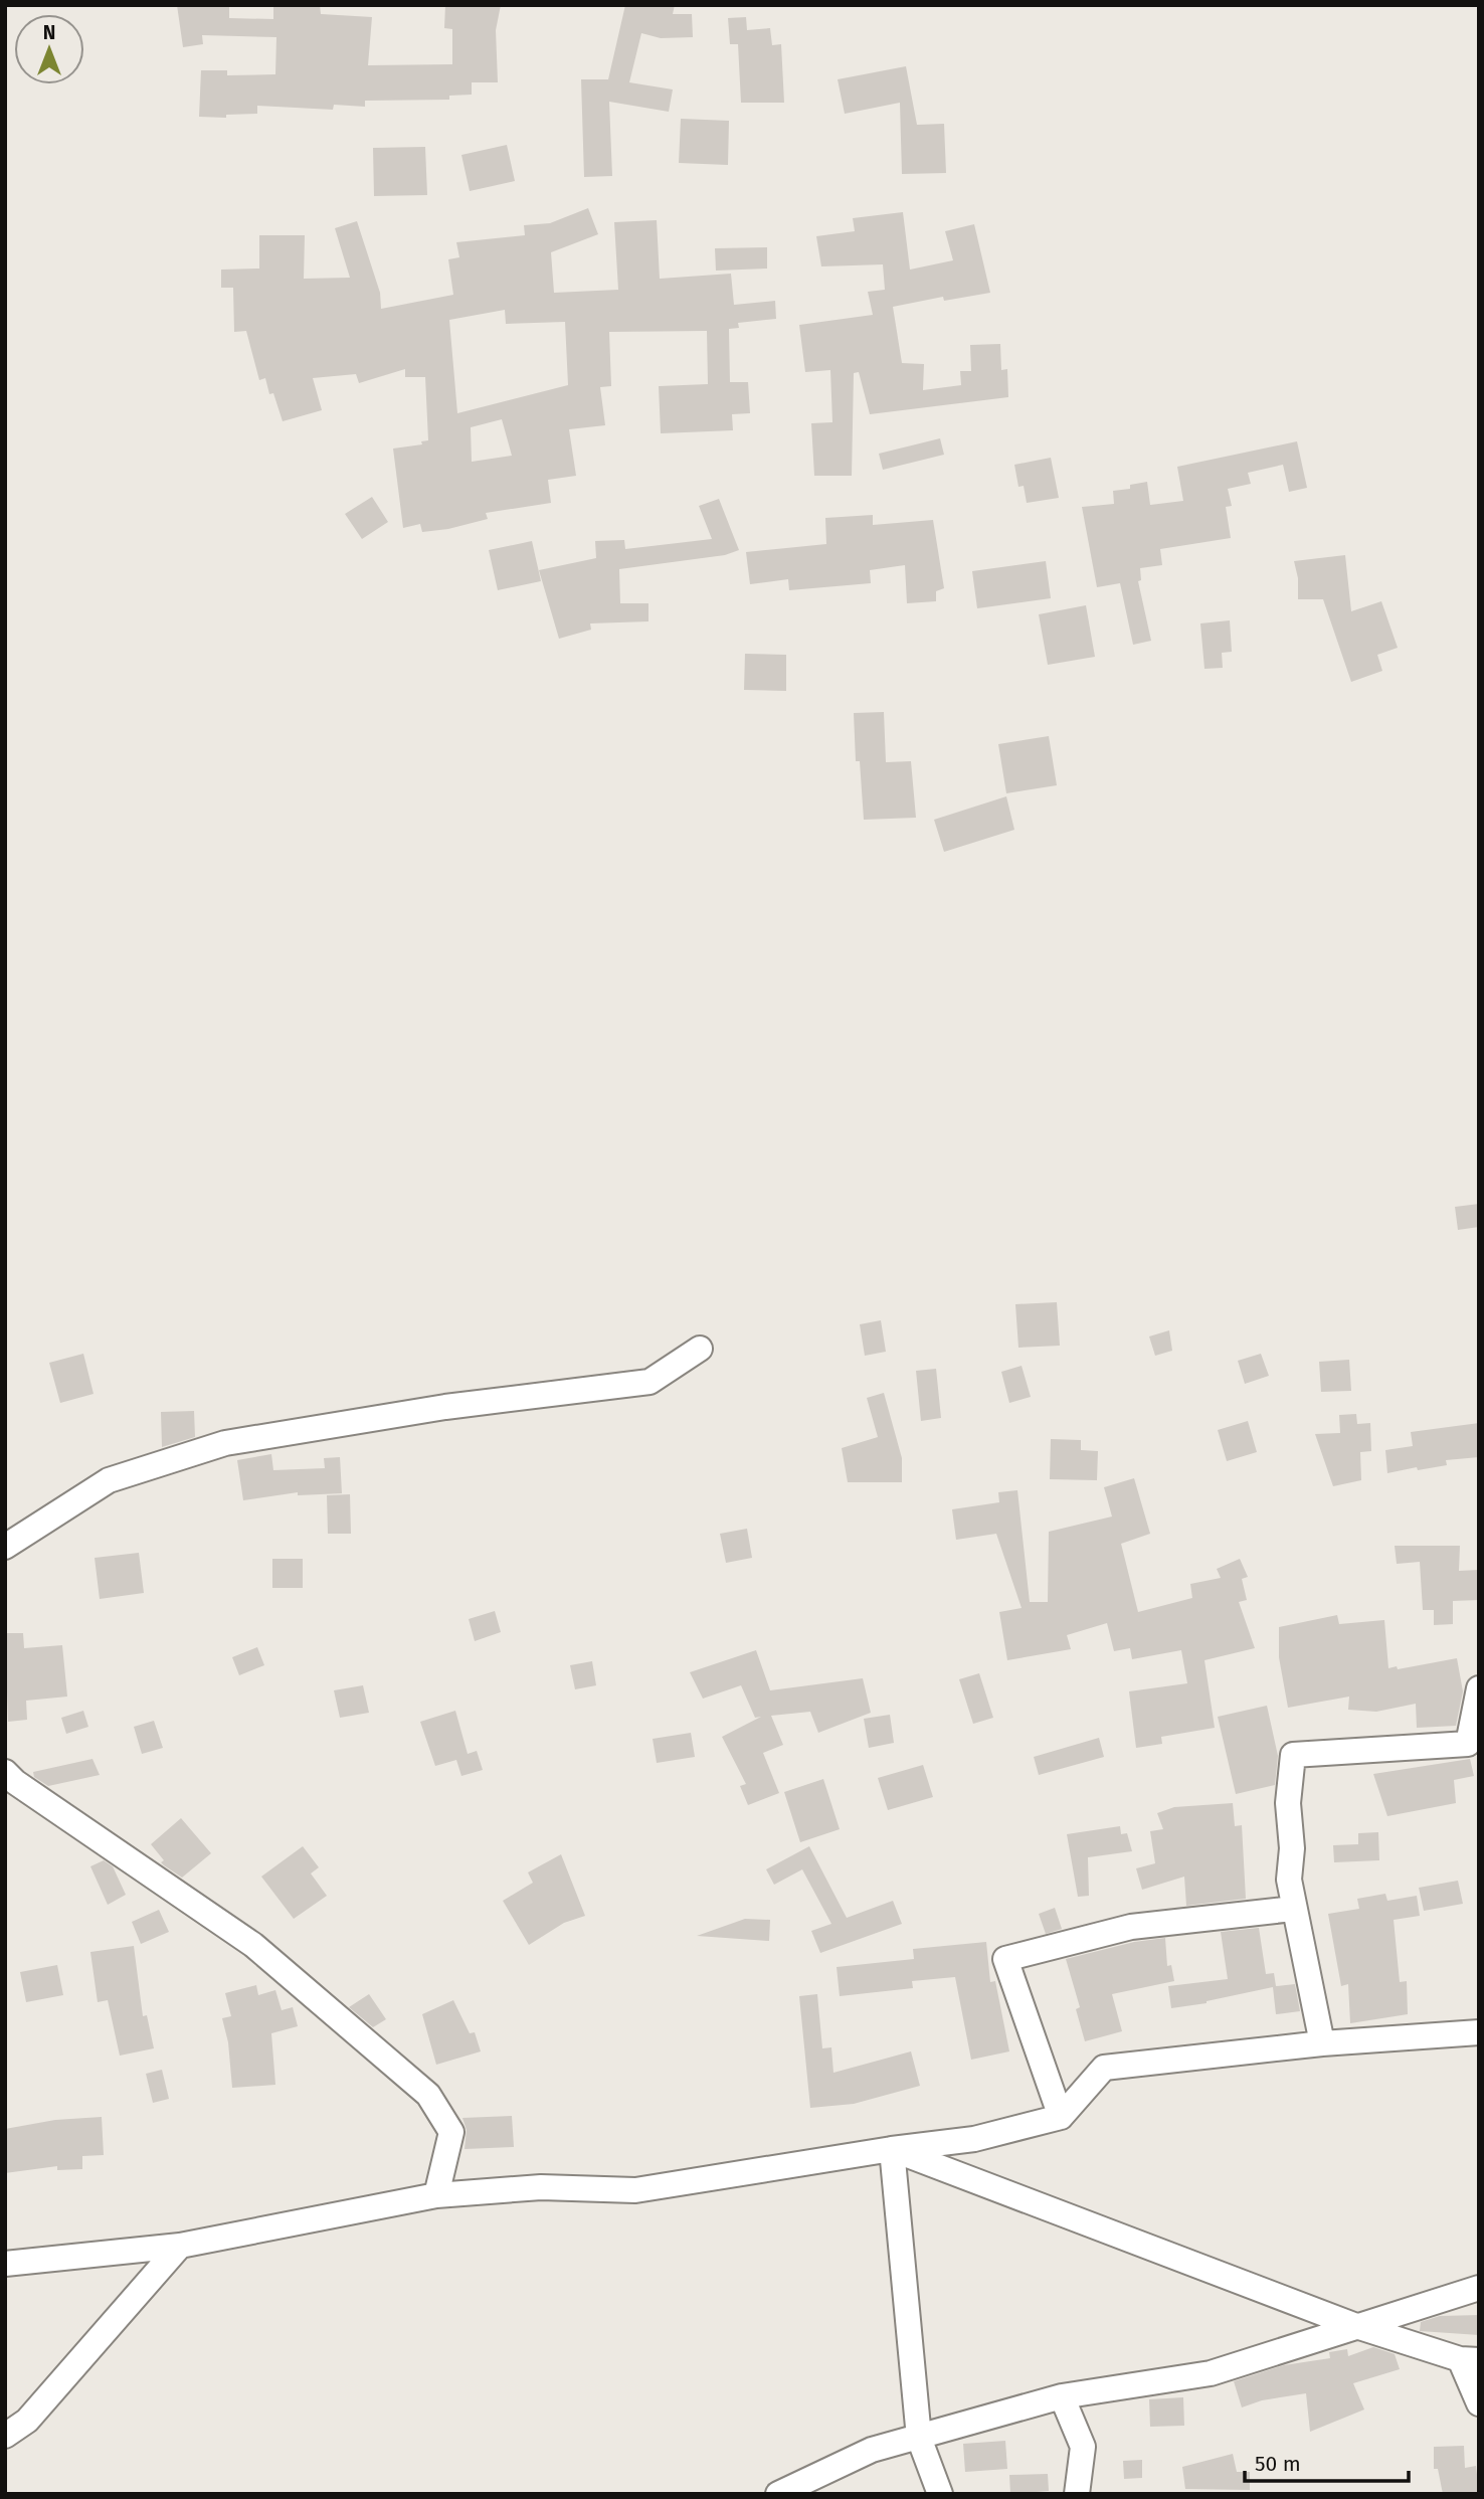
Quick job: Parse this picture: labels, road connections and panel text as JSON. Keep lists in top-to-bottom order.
{
  "scale_bar": "50 m",
  "north": "top"
}
